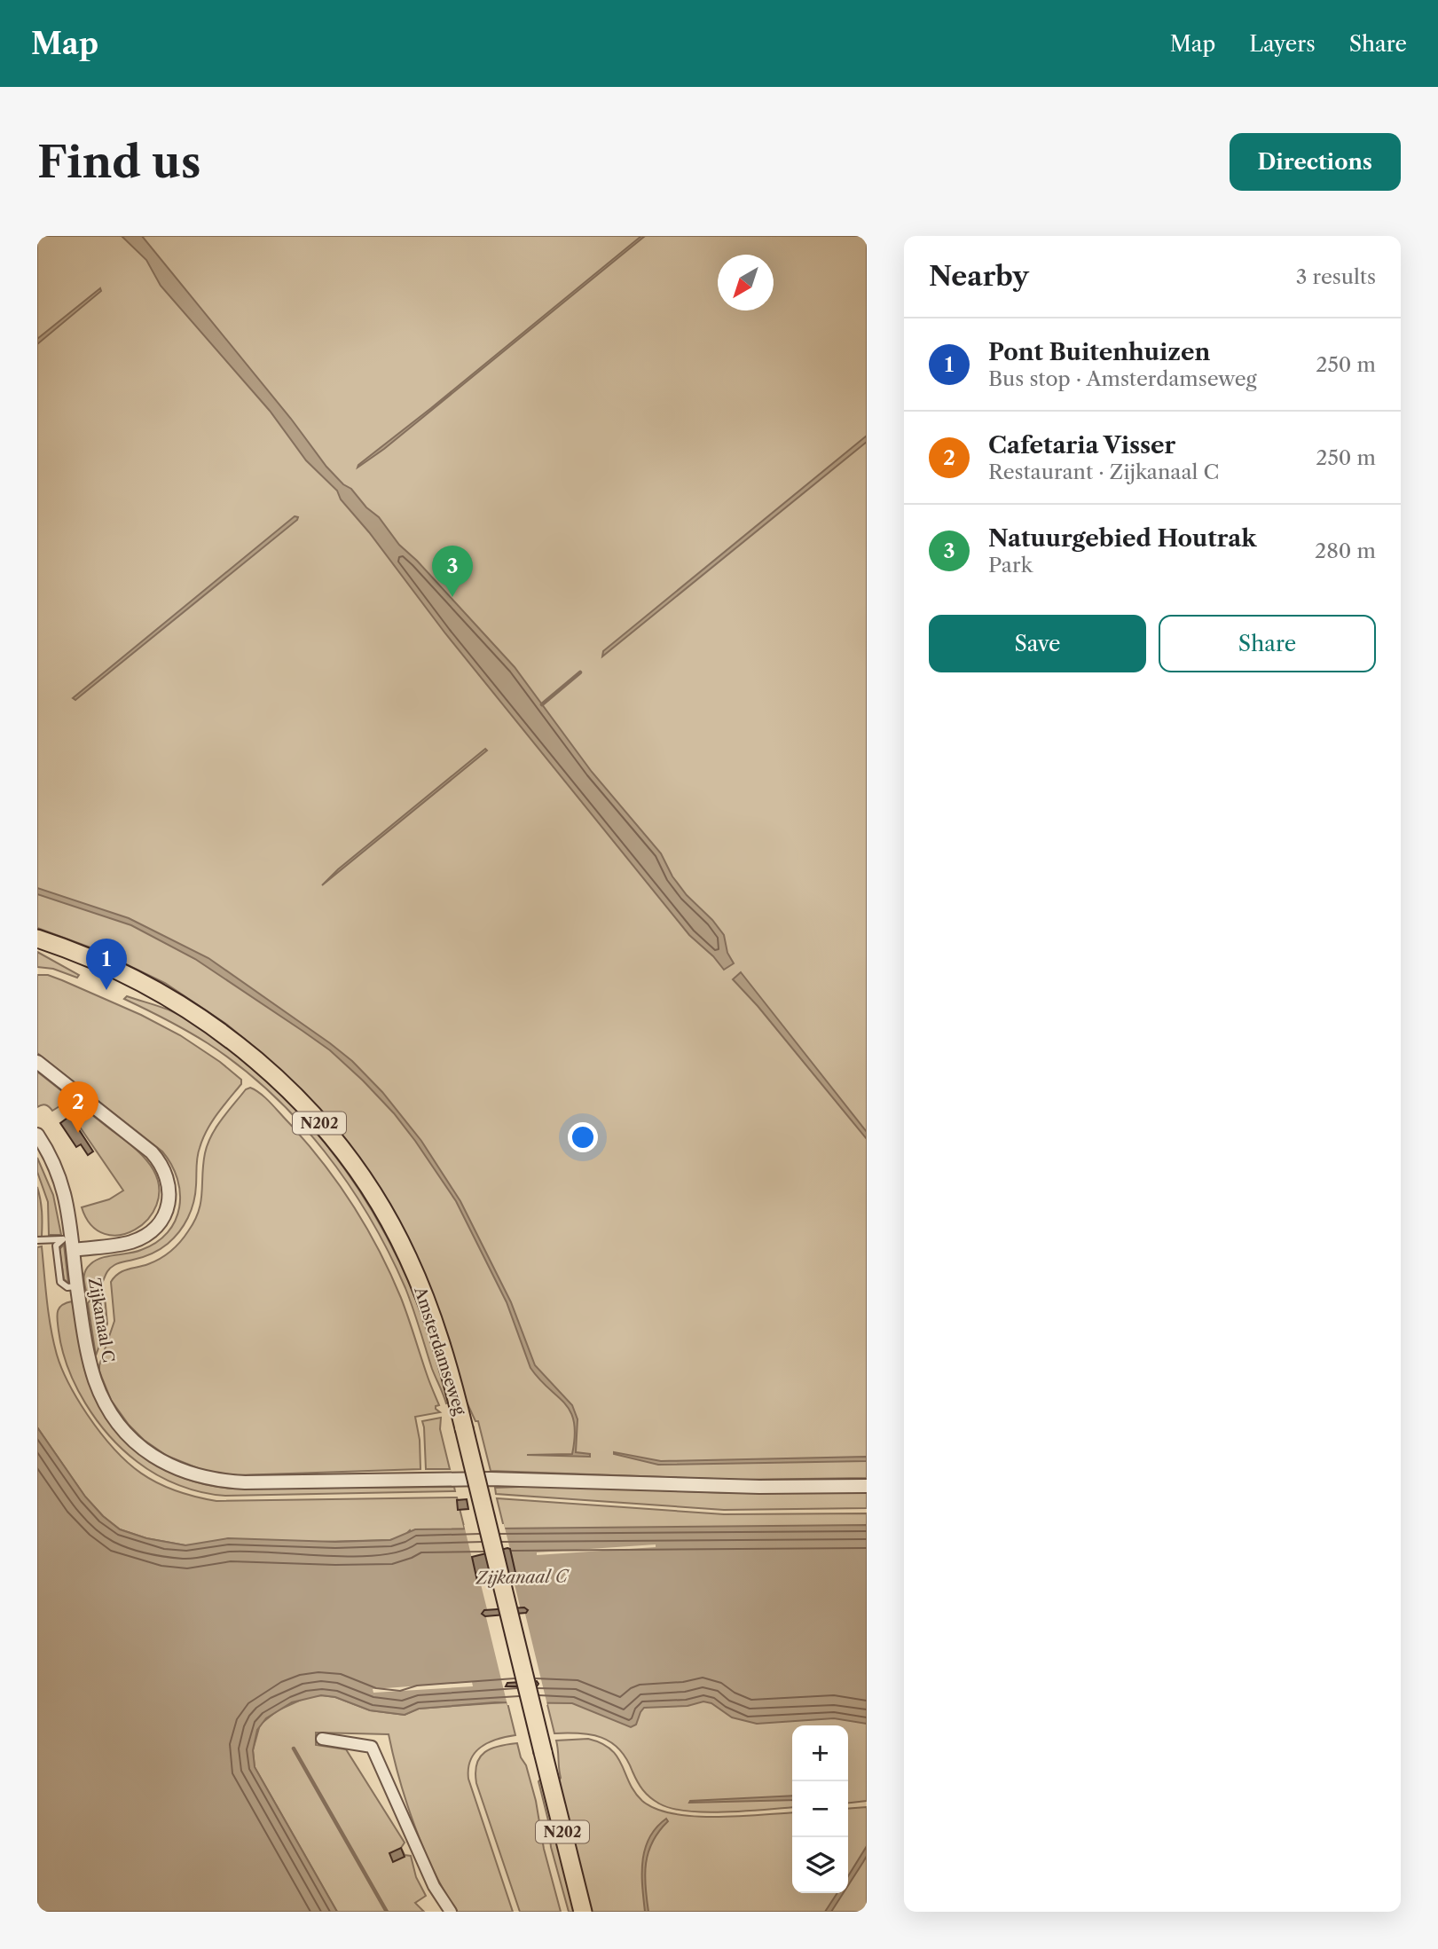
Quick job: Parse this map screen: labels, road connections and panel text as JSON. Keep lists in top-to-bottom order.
{
  "streets": {
    "main road": ["N202", "Amsterdamseweg"],
    "street": ["Zijkanaal C"]
  },
  "water": ["Zijkanaal C"],
  "north": "bottom left",
  "page": {
    "header": "Map",
    "nav": ["Map", "Layers", "Share"],
    "buttons": [
      "Directions",
      ["Save", "Share"]
    ],
    "title": "Find us",
    "heading": ["Nearby", "3 results"],
    "list": [
      {
        "mark": "1",
        "name": "Pont Buitenhuizen",
        "note": "Bus stop · Amsterdamseweg",
        "value": "250 m"
      },
      {
        "mark": "2",
        "name": "Cafetaria Visser",
        "note": "Restaurant · Zijkanaal C",
        "value": "250 m"
      },
      {
        "mark": "3",
        "name": "Natuurgebied Houtrak",
        "note": "Park",
        "value": "280 m"
      }
    ],
    "pins": ["3", "1", "2"],
    "map_buttons": ["+", "−"]
  }
}
